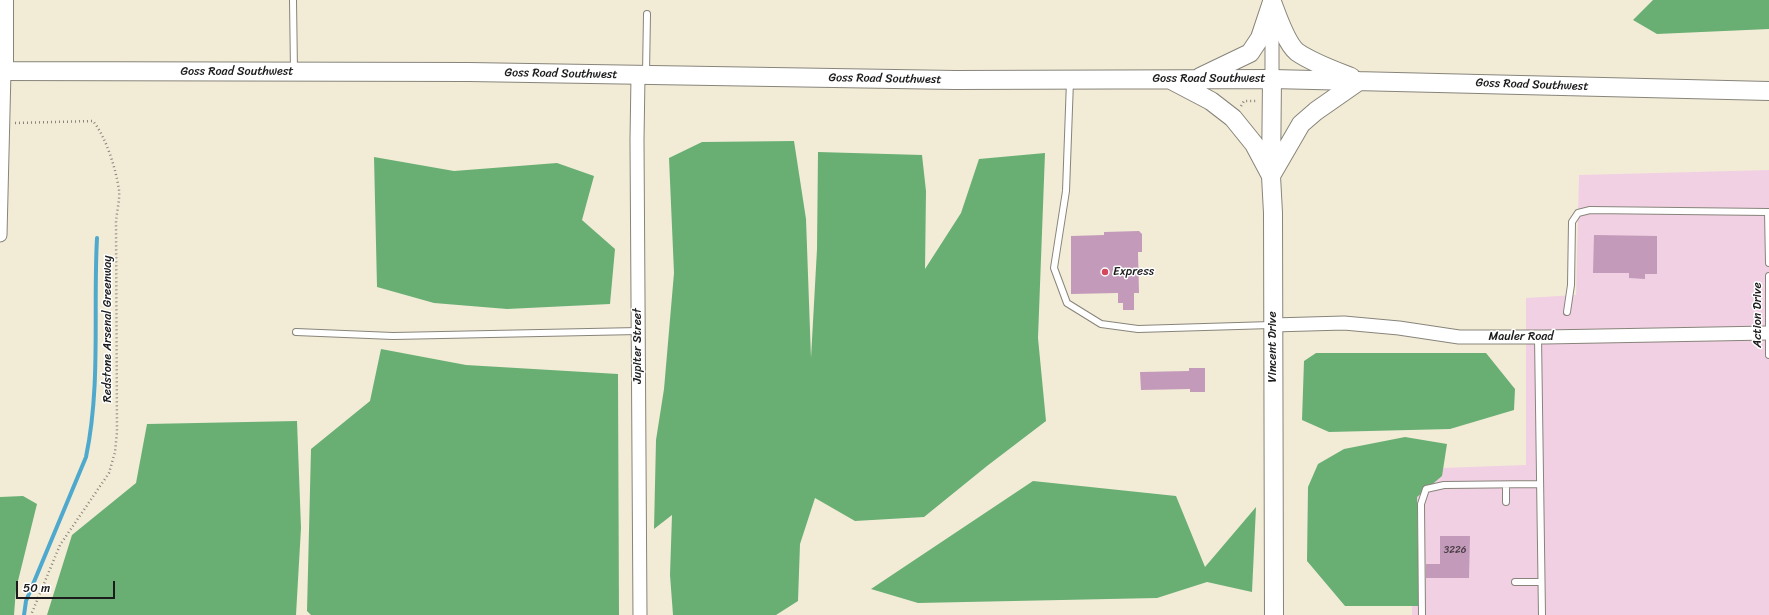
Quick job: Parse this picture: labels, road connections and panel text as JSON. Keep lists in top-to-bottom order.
{
  "streets": {
    "street": [
      "Goss Road Southwest",
      "Mauler Road",
      "Jupiter Street",
      "Vincent Drive"
    ],
    "lane": ["Action Drive"],
    "path": ["Redstone Arsenal Greenway"]
  },
  "crossings": [
    ["Goss Road Southwest", "Jupiter Street"],
    ["Goss Road Southwest", "Vincent Drive"],
    ["Action Drive", "Mauler Road"],
    ["Mauler Road", "Vincent Drive"]
  ],
  "places": ["Express"],
  "house_numbers": ["3226"],
  "scale_bar": "50 m"
}
